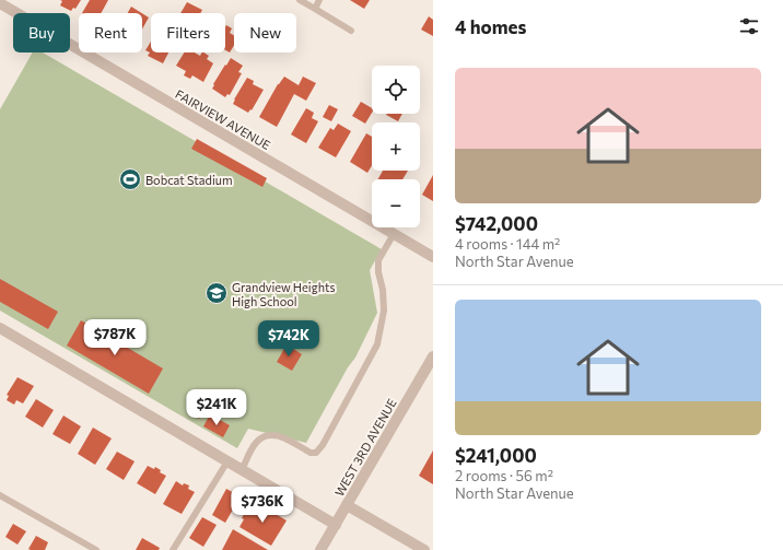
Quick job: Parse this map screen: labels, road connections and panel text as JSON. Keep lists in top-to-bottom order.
{
  "streets": {
    "street": ["FAIRVIEW AVENUE", "WEST 3RD AVENUE"]
  },
  "places": {
    "sports": ["Bobcat Stadium"],
    "school or university": ["Grandview Heights High School"]
  },
  "page": {
    "heading": "4 homes",
    "chip": [
      "Buy",
      "Rent",
      "Filters",
      "New"
    ],
    "list": [
      {
        "name": "$742,000",
        "note": "4 rooms · 144 m² · North Star Avenue"
      },
      {
        "name": "$241,000",
        "note": "2 rooms · 56 m² · North Star Avenue"
      }
    ],
    "map_buttons": ["+", "−"],
    "price": [
      "$787K",
      "$742K",
      "$241K",
      "$736K"
    ]
  }
}
